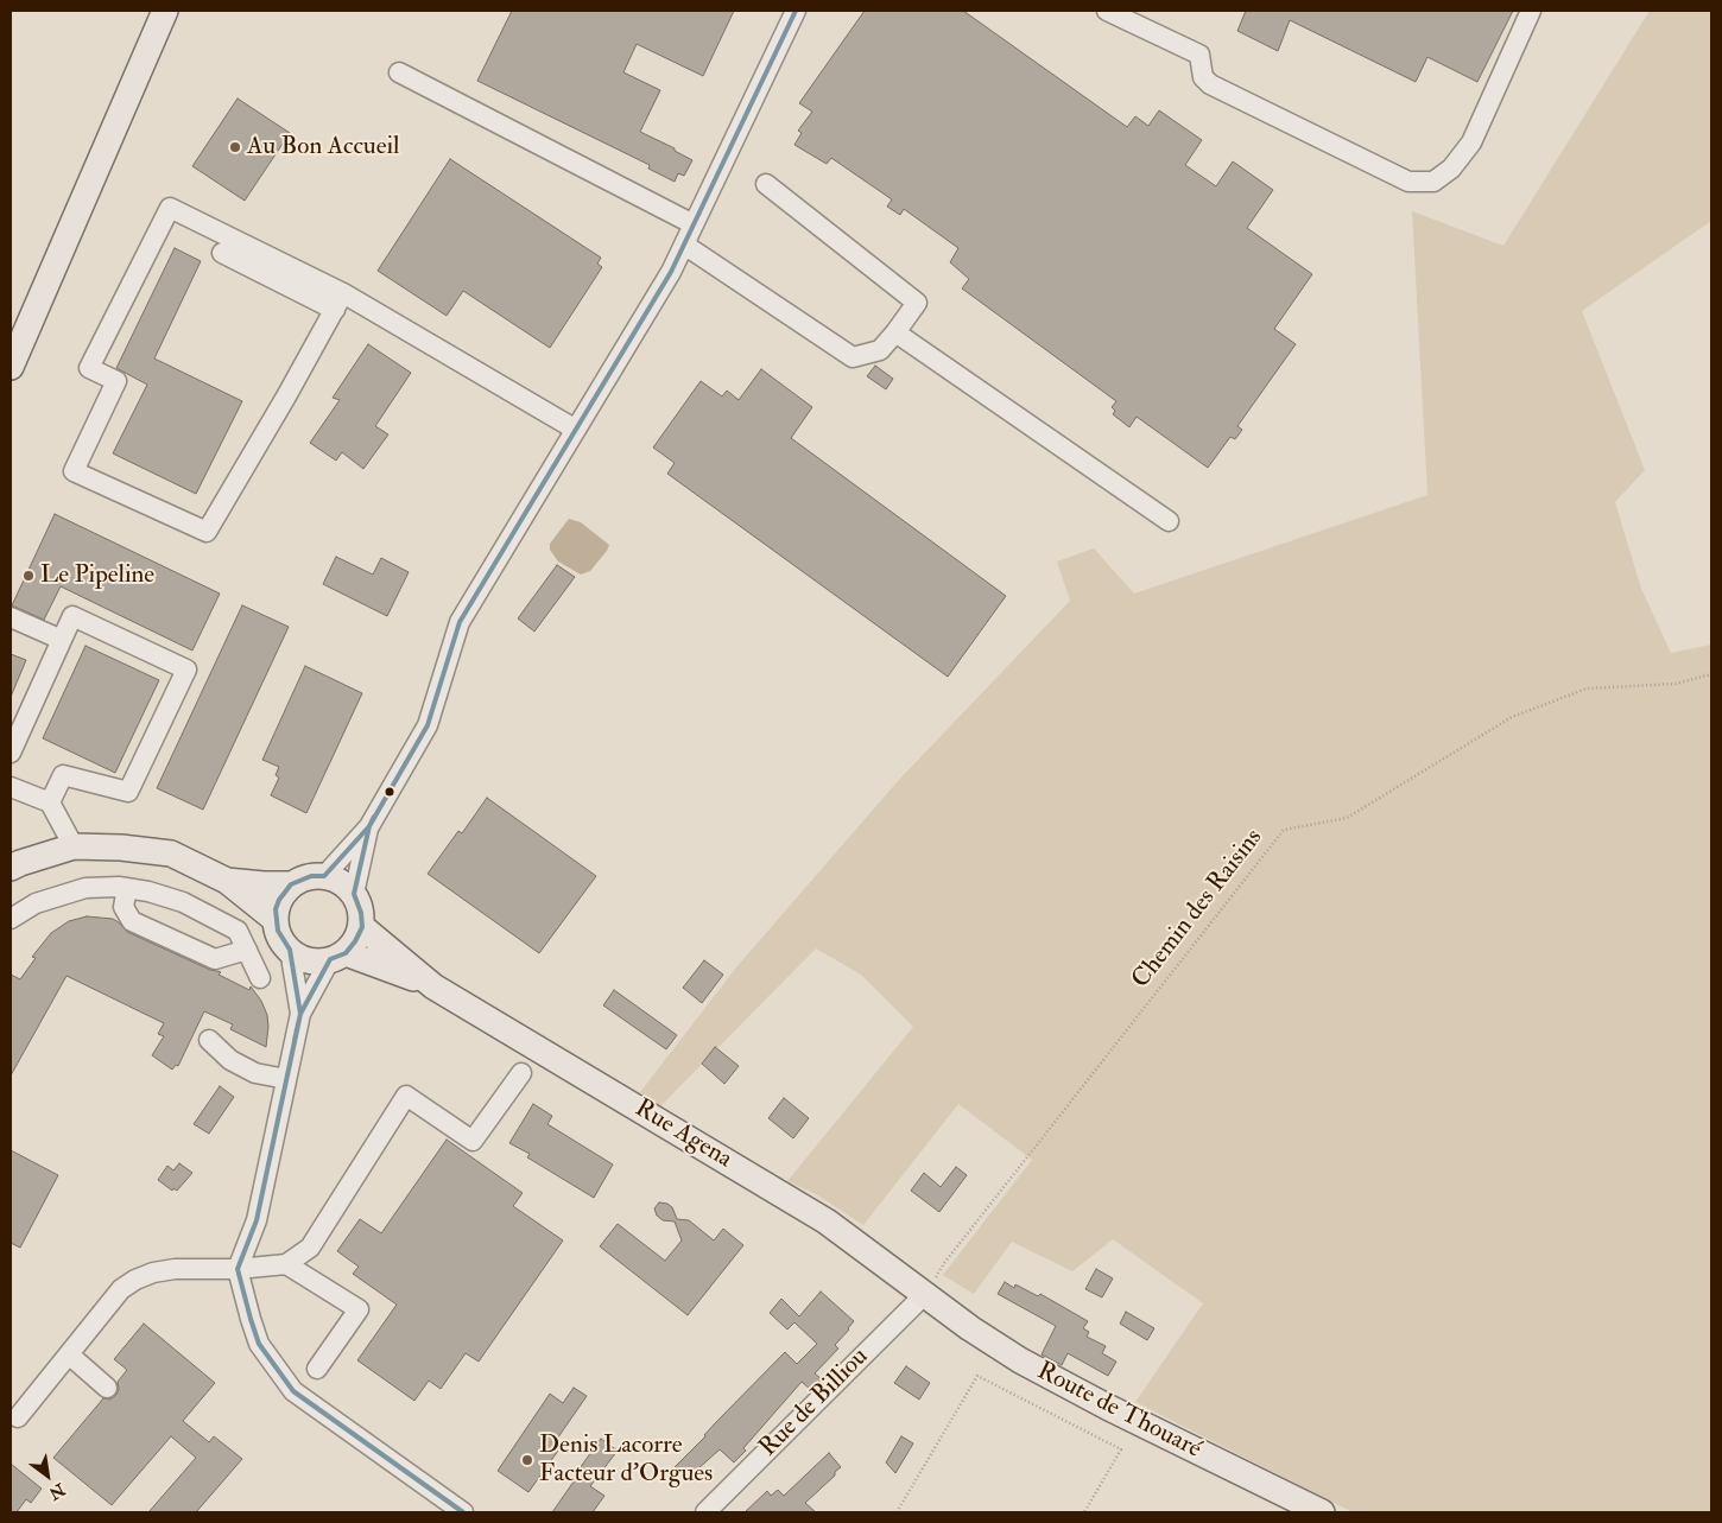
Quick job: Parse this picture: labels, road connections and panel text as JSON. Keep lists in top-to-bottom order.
{
  "streets": {
    "main road": ["Rue Agena", "Route de Thouaré"],
    "street": ["Rue de Billiou"],
    "path": ["Chemin des Raisins"]
  },
  "crossings": [
    ["Chemin des Raisins", "Rue Agena"],
    ["Chemin des Raisins", "Rue de Billiou"],
    ["Chemin des Raisins", "Route de Thouaré"],
    ["Rue Agena", "Rue de Billiou"],
    ["Rue Agena", "Route de Thouaré"],
    ["Rue de Billiou", "Route de Thouaré"]
  ],
  "places": ["Au Bon Accueil", "Le Pipeline", "Denis Lacorre Facteur d'Orgues"],
  "north": "bottom right"
}
